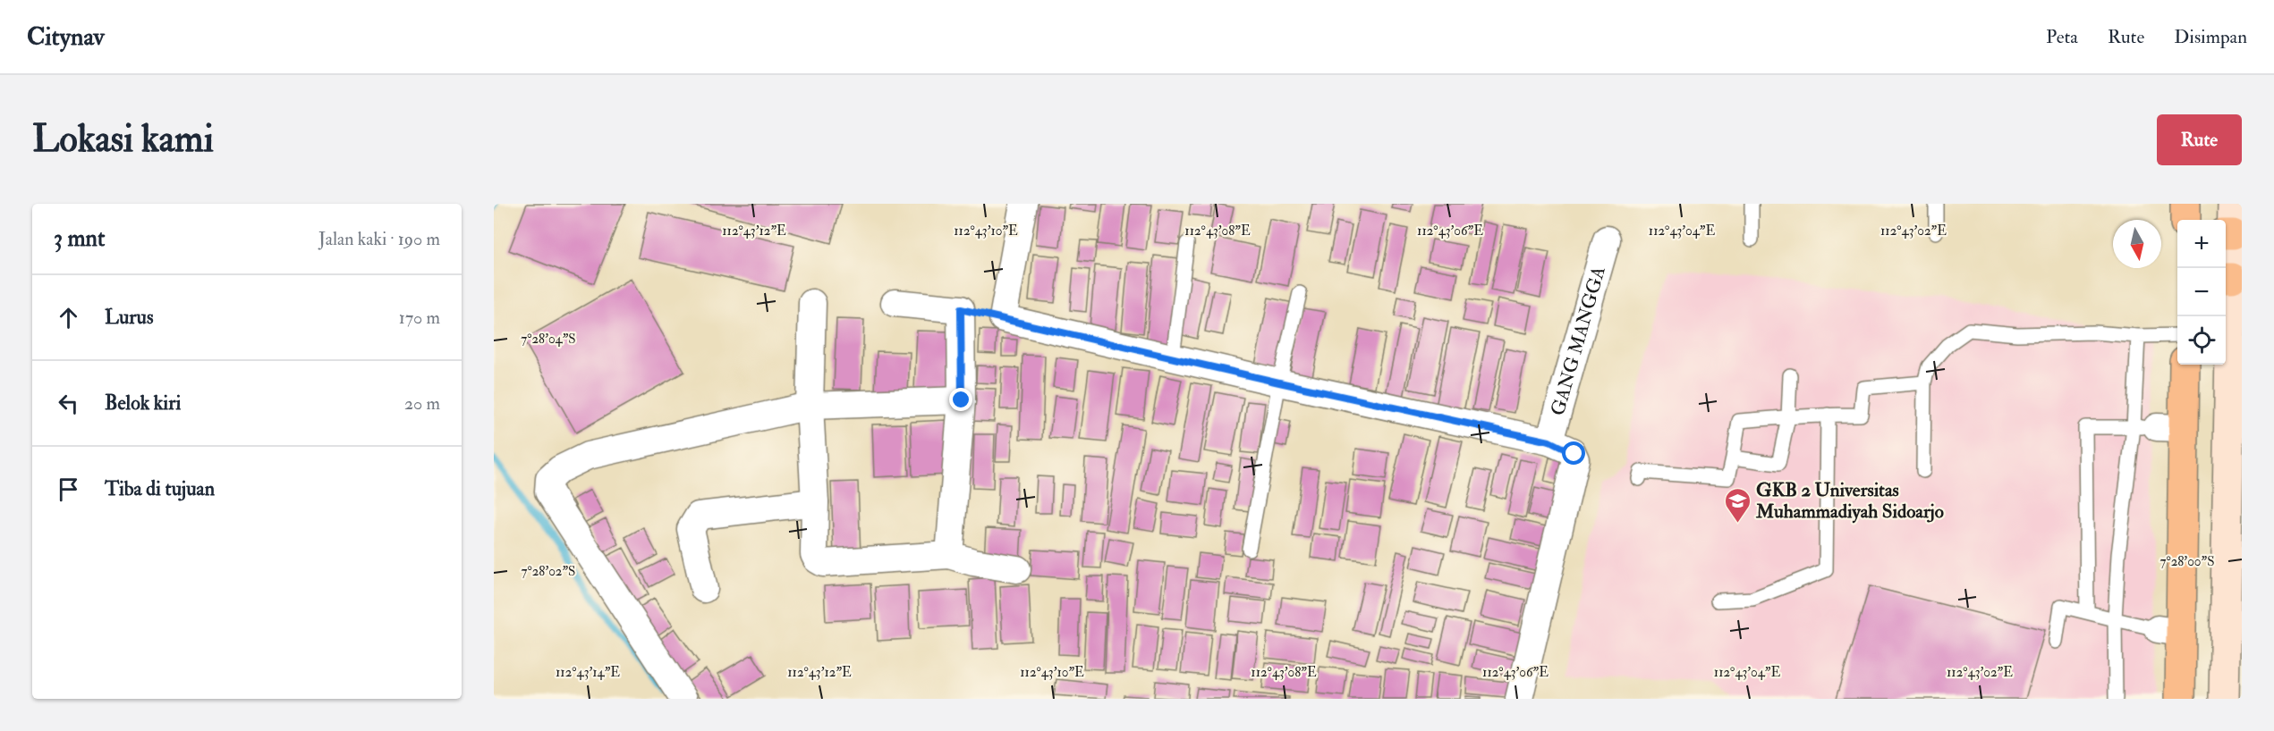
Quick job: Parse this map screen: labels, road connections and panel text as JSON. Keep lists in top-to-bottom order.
{
  "streets": {
    "street": ["GANG MANGGA"]
  },
  "places": {
    "school or university": ["GKB 2 Universitas Muhammadiyah Sidoarjo"]
  },
  "north": "bottom",
  "page": {
    "header": "Citynav",
    "nav": ["Peta", "Rute", "Disimpan"],
    "buttons": "Rute",
    "title": "Lokasi kami",
    "heading": ["3 mnt", "Jalan kaki · 190 m"],
    "map_buttons": ["+", "−"],
    "list": [
      ["Lurus", "170 m"],
      ["Belok kiri", "20 m"],
      "Tiba di tujuan"
    ]
  },
  "coordinates": [
    "112°43'12\"E",
    "112°43'10\"E",
    "112°43'08\"E",
    "112°43'06\"E",
    "112°43'04\"E",
    "112°43'02\"E",
    "7°28'04\"S",
    "7°28'00\"S",
    "7°28'02\"S",
    "112°43'14\"E"
  ]
}
